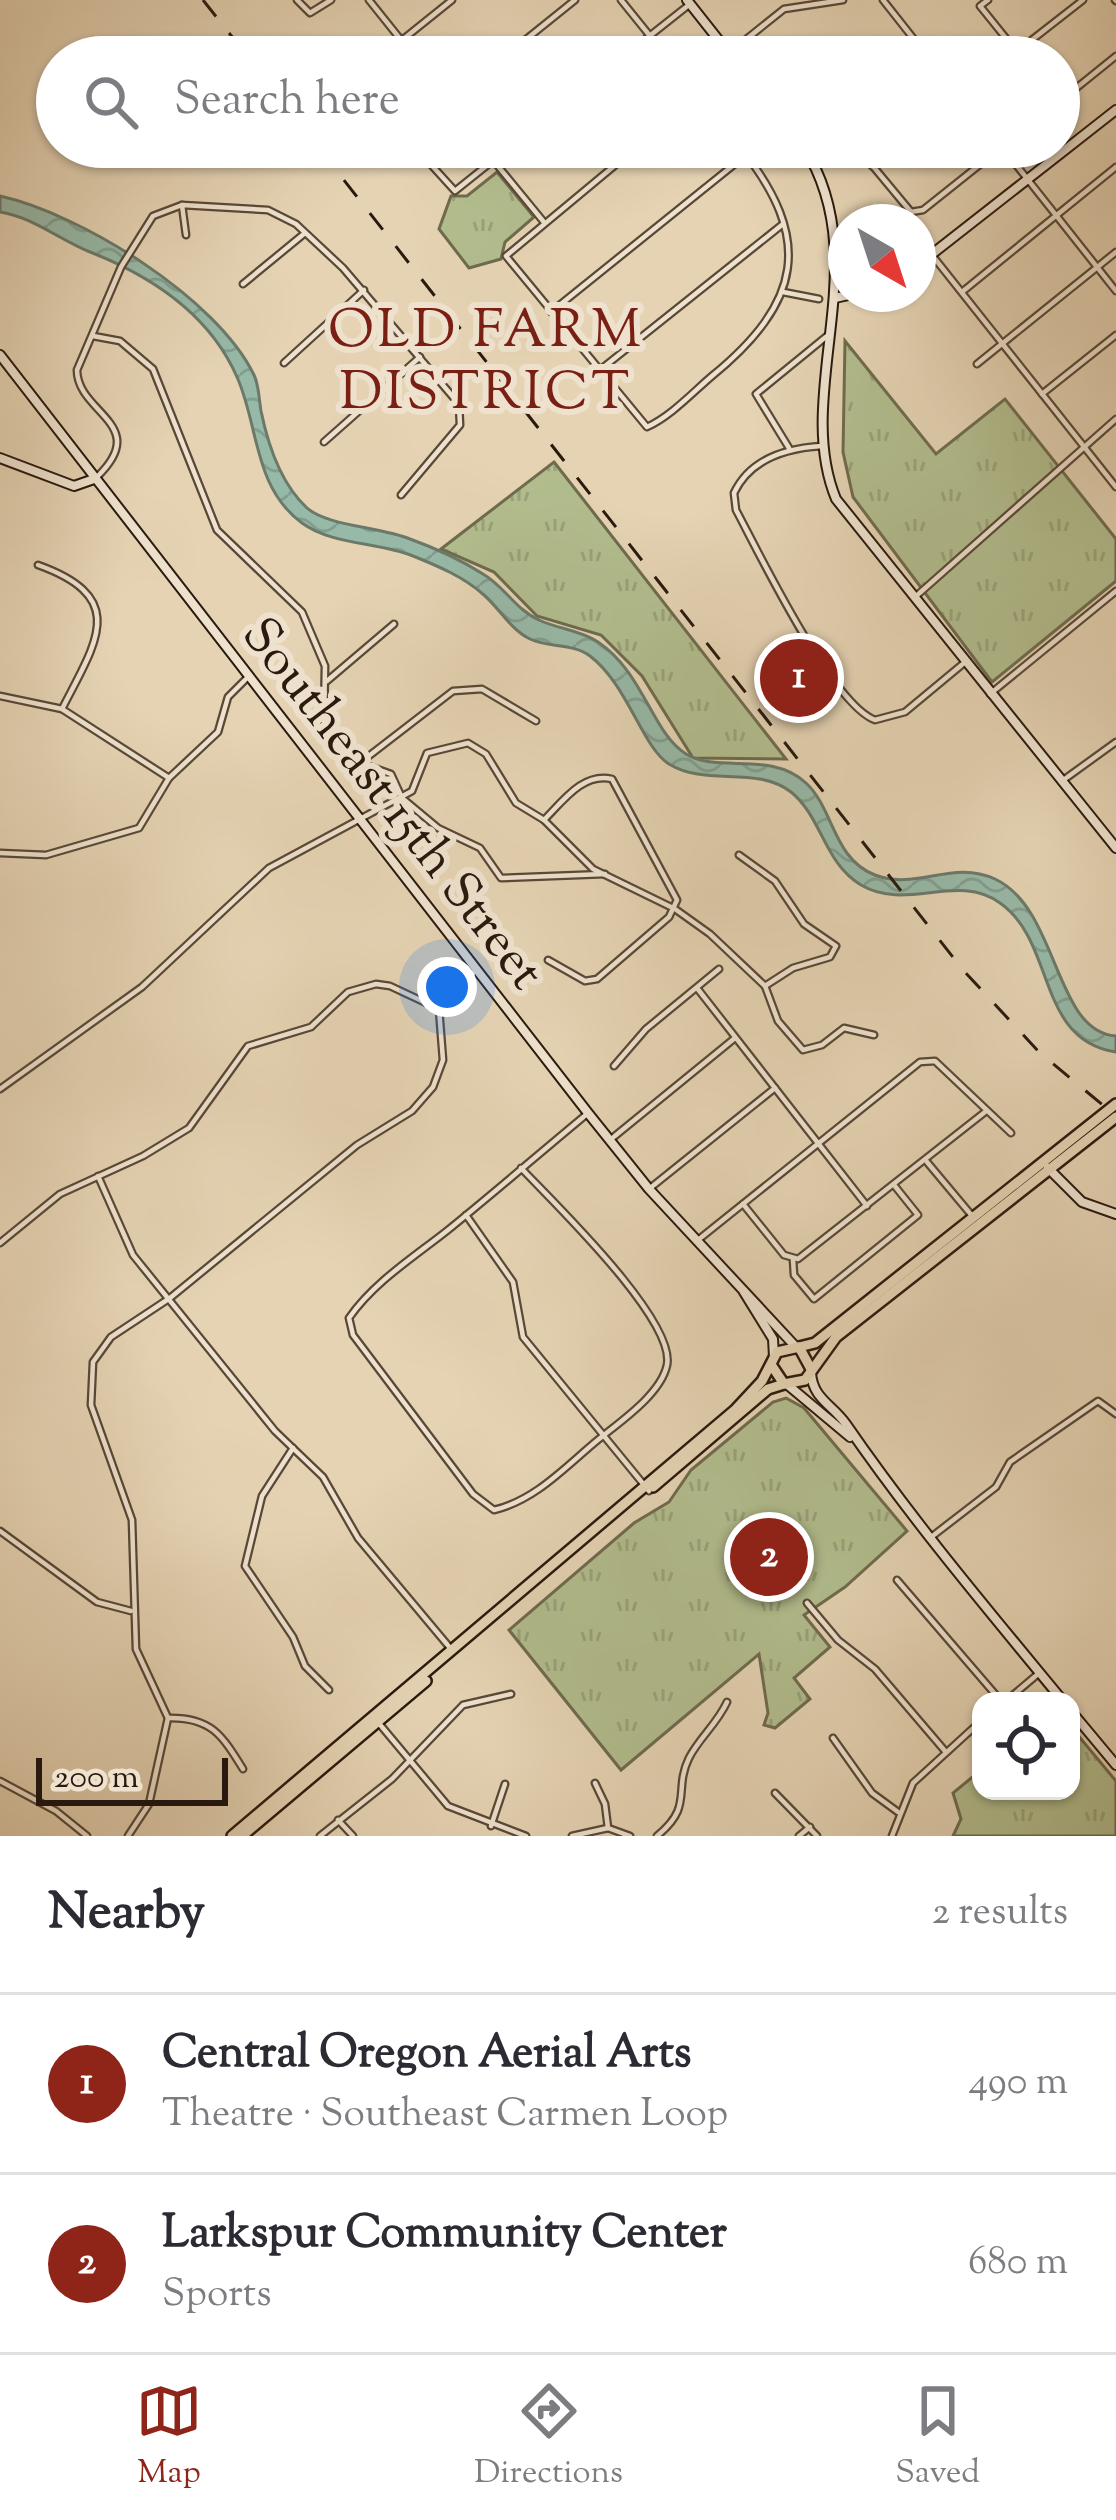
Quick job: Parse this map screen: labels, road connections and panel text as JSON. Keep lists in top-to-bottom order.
{
  "streets": {
    "main road": ["Southeast 15th Street"]
  },
  "districts": ["OLD FARM DISTRICT"],
  "scale_bar": "200 m",
  "north": "bottom right",
  "page": {
    "search": "Search here",
    "pins": ["1", "2"],
    "scale": "200 m",
    "heading": ["Nearby", "2 results"],
    "list": [
      {
        "mark": "1",
        "name": "Central Oregon Aerial Arts",
        "note": "Theatre · Southeast Carmen Loop",
        "value": "490 m"
      },
      {
        "mark": "2",
        "name": "Larkspur Community Center",
        "note": "Sports",
        "value": "680 m"
      }
    ],
    "nav": ["Map", "Directions", "Saved"]
  }
}
